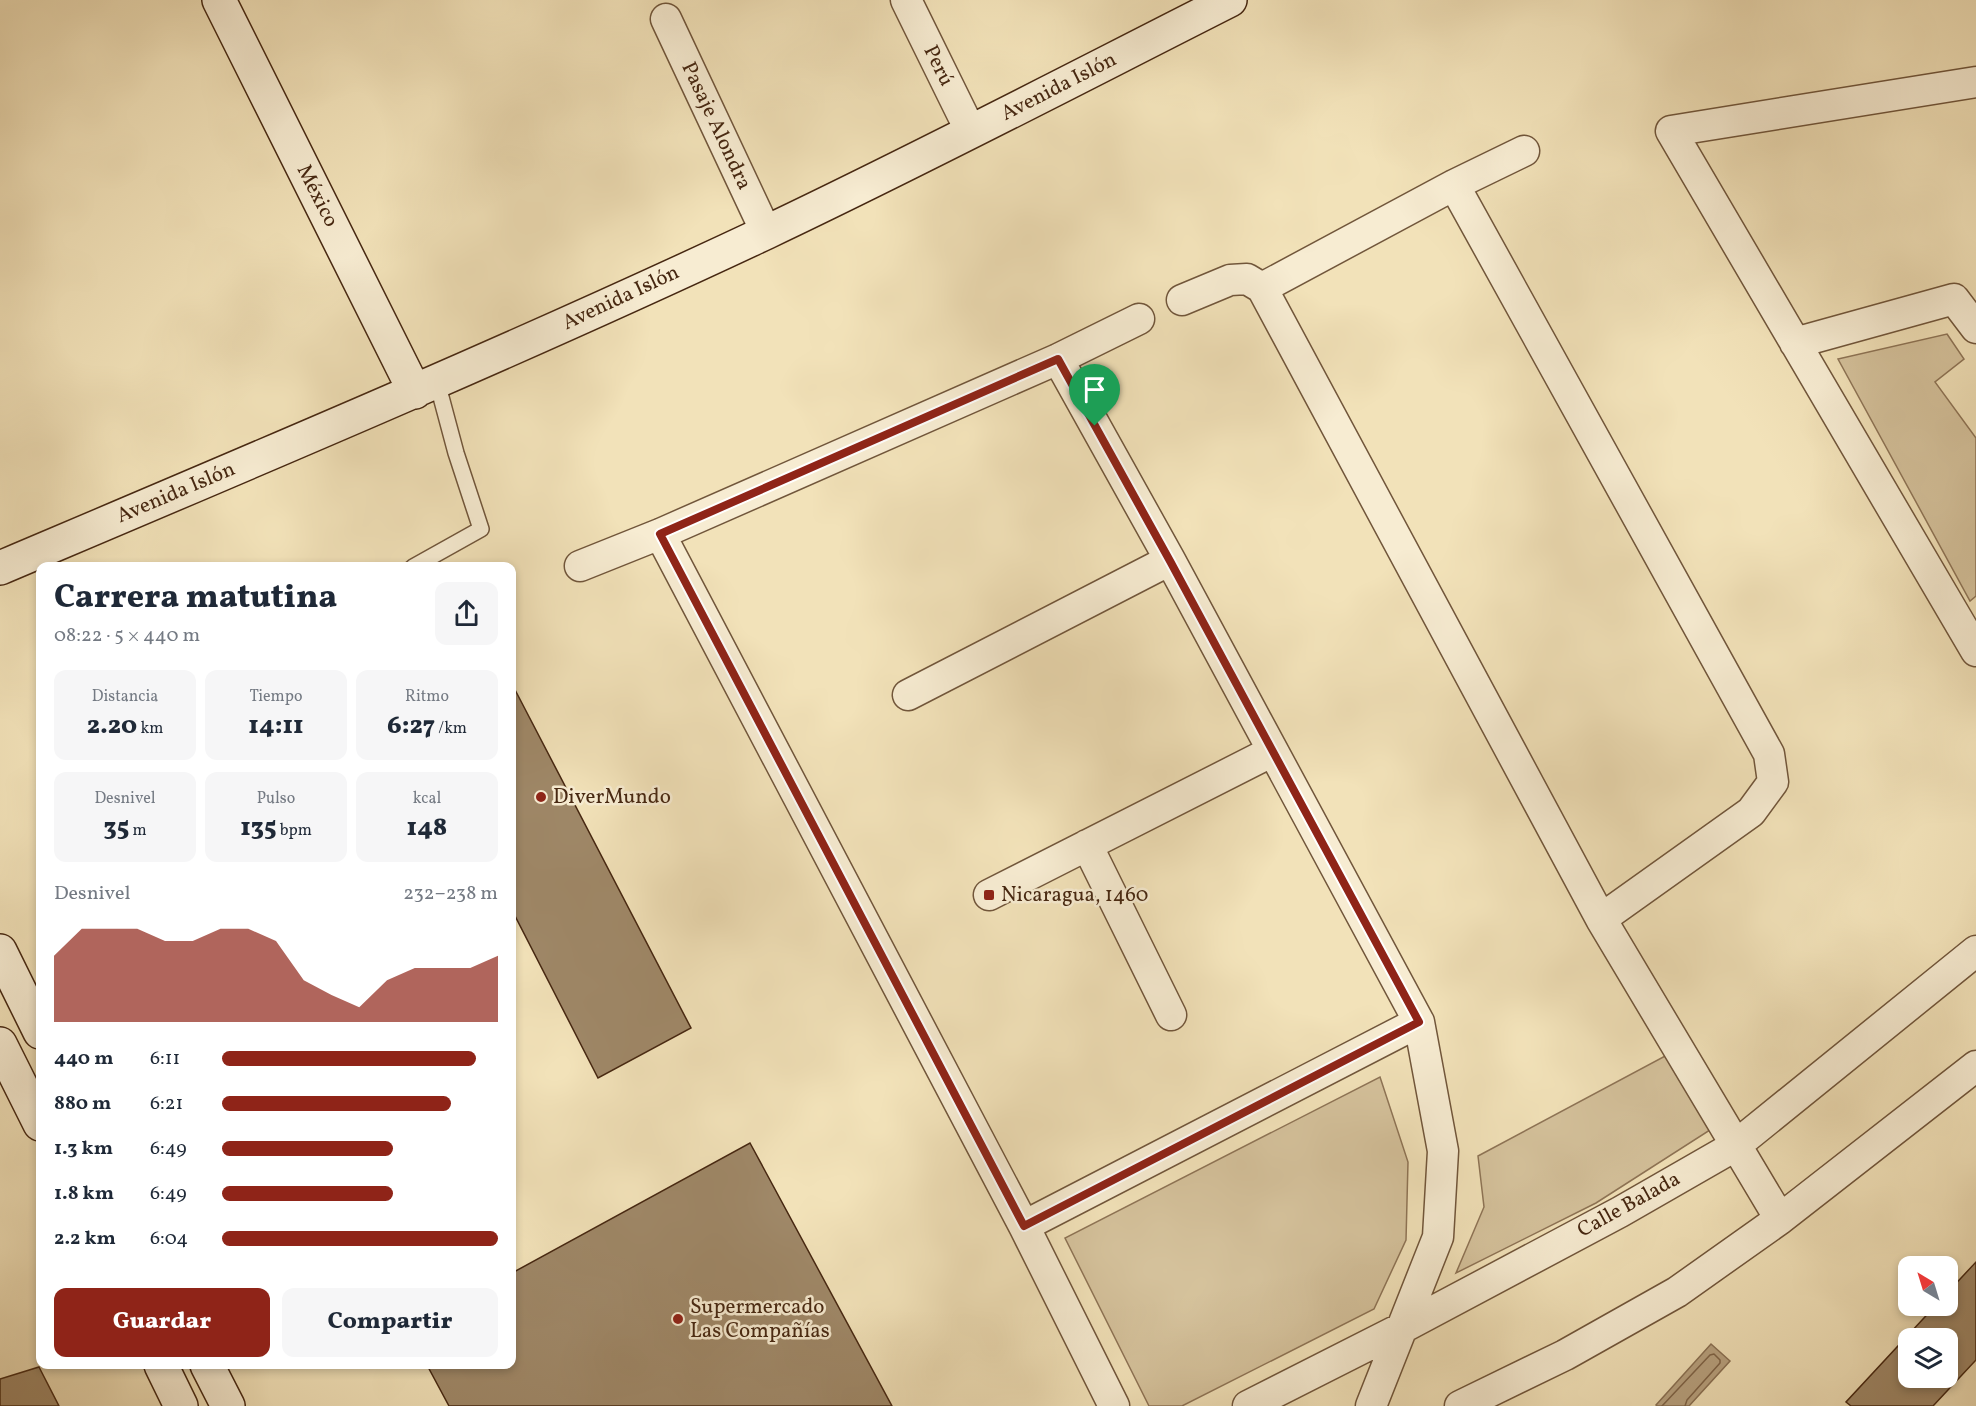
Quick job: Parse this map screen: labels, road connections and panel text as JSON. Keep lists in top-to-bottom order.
{
  "streets": {
    "main road": ["Avenida Islón", "México"],
    "street": ["Perú", "Pasaje Alondra", "Calle Balada"]
  },
  "crossings": [
    ["Perú", "Avenida Islón"],
    ["Avenida Islón", "Pasaje Alondra"],
    ["Avenida Islón", "México"]
  ],
  "places": {
    "other": ["DiverMundo", "Supermercado Las Compañías"],
    "transit": ["Nicaragua, 1460"]
  },
  "north": "top left",
  "page": {
    "heading": ["Carrera matutina", "08:22 · 5 × 440 m"],
    "stats": [
      ["Distancia", "2.20 km"],
      ["Tiempo", "14:11"],
      ["Ritmo", "6:27 /km"],
      ["Desnivel", "35 m"],
      ["Pulso", "135 bpm"],
      ["kcal", "148"]
    ],
    "chart": ["Desnivel", "232–238 m"],
    "list": [
      {
        "name": "440 m",
        "note": "6:11"
      },
      {
        "name": "880 m",
        "note": "6:21"
      },
      {
        "name": "1.3 km",
        "note": "6:49"
      },
      {
        "name": "1.8 km",
        "note": "6:49"
      },
      {
        "name": "2.2 km",
        "note": "6:04"
      }
    ],
    "buttons": ["Guardar", "Compartir"]
  }
}
